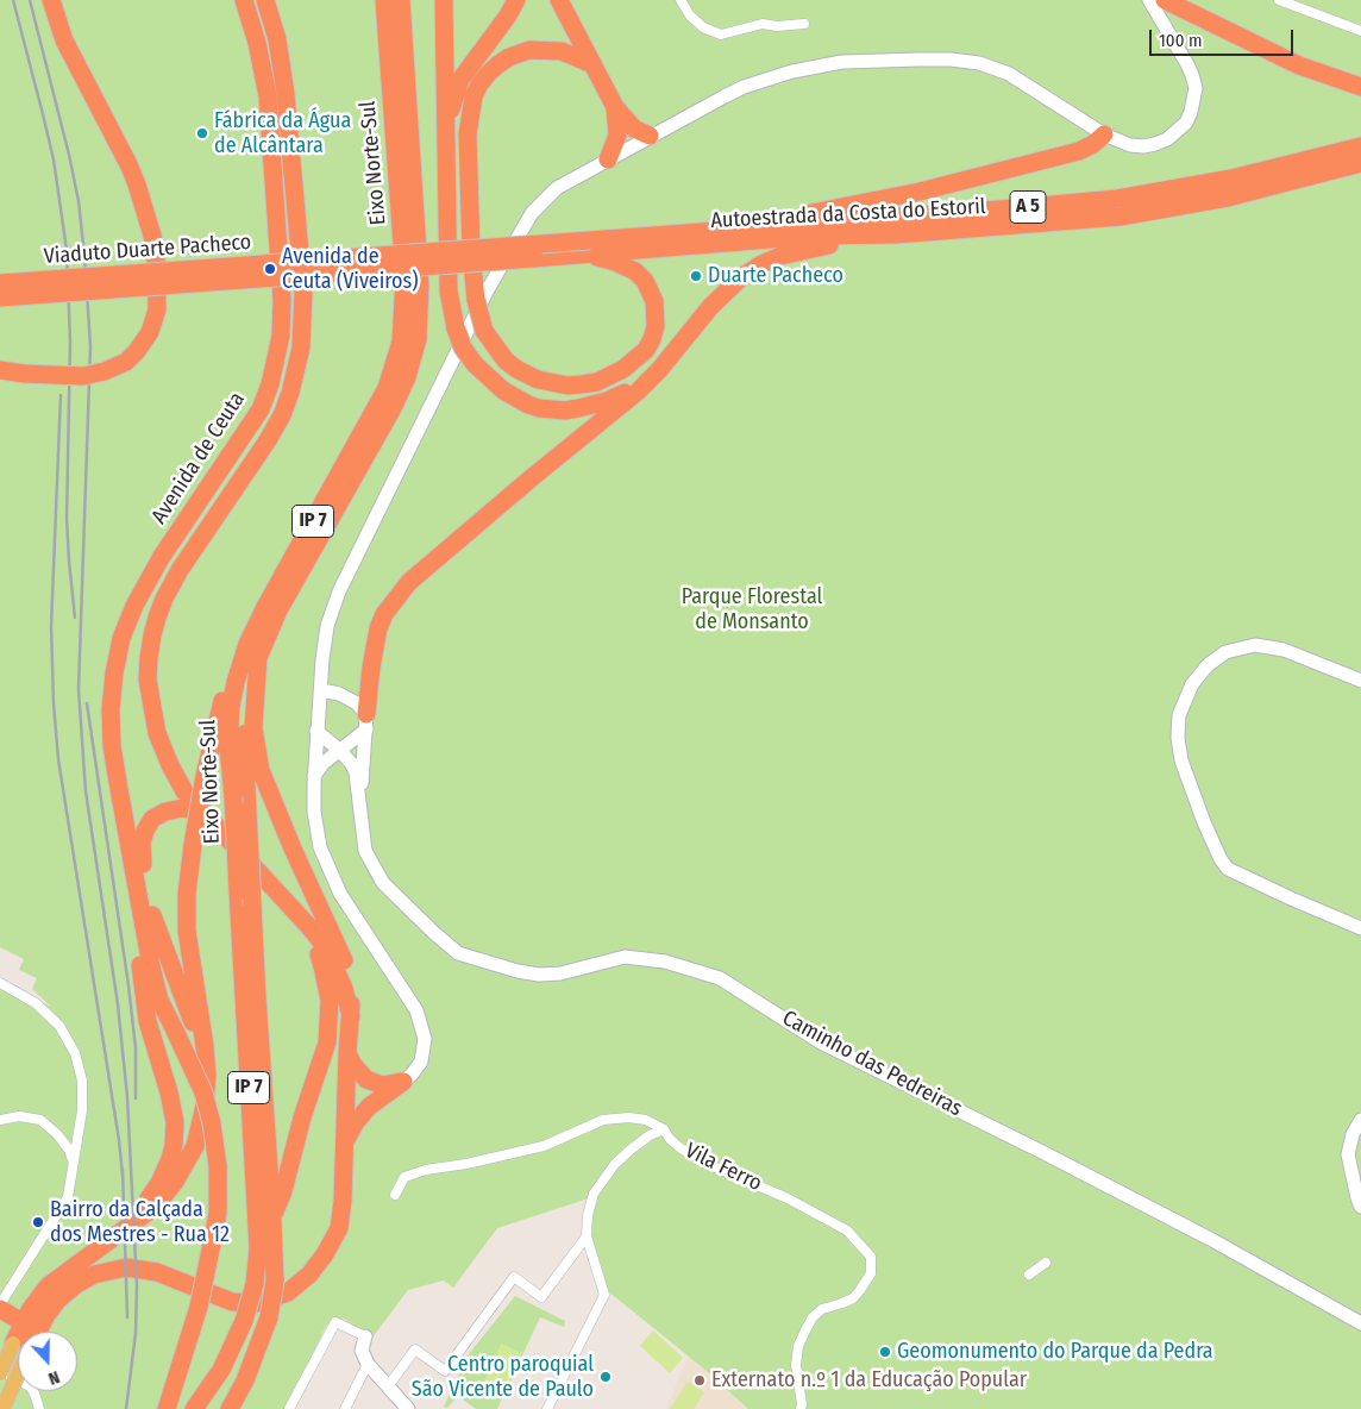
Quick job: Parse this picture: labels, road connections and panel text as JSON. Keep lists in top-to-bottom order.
{
  "streets": {
    "highway": [
      "Eixo Norte-Sul",
      "A 5",
      "Autoestrada da Costa do Estoril",
      "Viaduto Duarte Pacheco",
      "Avenida de Ceuta",
      "IP 7"
    ],
    "main road": ["Caminho das Pedreiras"],
    "street": ["Vila Ferro"]
  },
  "crossings": [
    ["Autoestrada da Costa do Estoril", "Viaduto Duarte Pacheco"]
  ],
  "parks": ["Parque Florestal de Monsanto"],
  "places": [
    "Fábrica da Água de Alcântara",
    "Avenida de Ceuta (Viveiros)",
    "Duarte Pacheco",
    "Bairro da Calçada dos Mestres - Rua 12",
    "Geomonumento do Parque da Pedra",
    "Centro paroquial São Vicente de Paulo",
    "Externato n.º 1 da Educação Popular"
  ],
  "scale_bar": "100 m",
  "north": "bottom"
}
